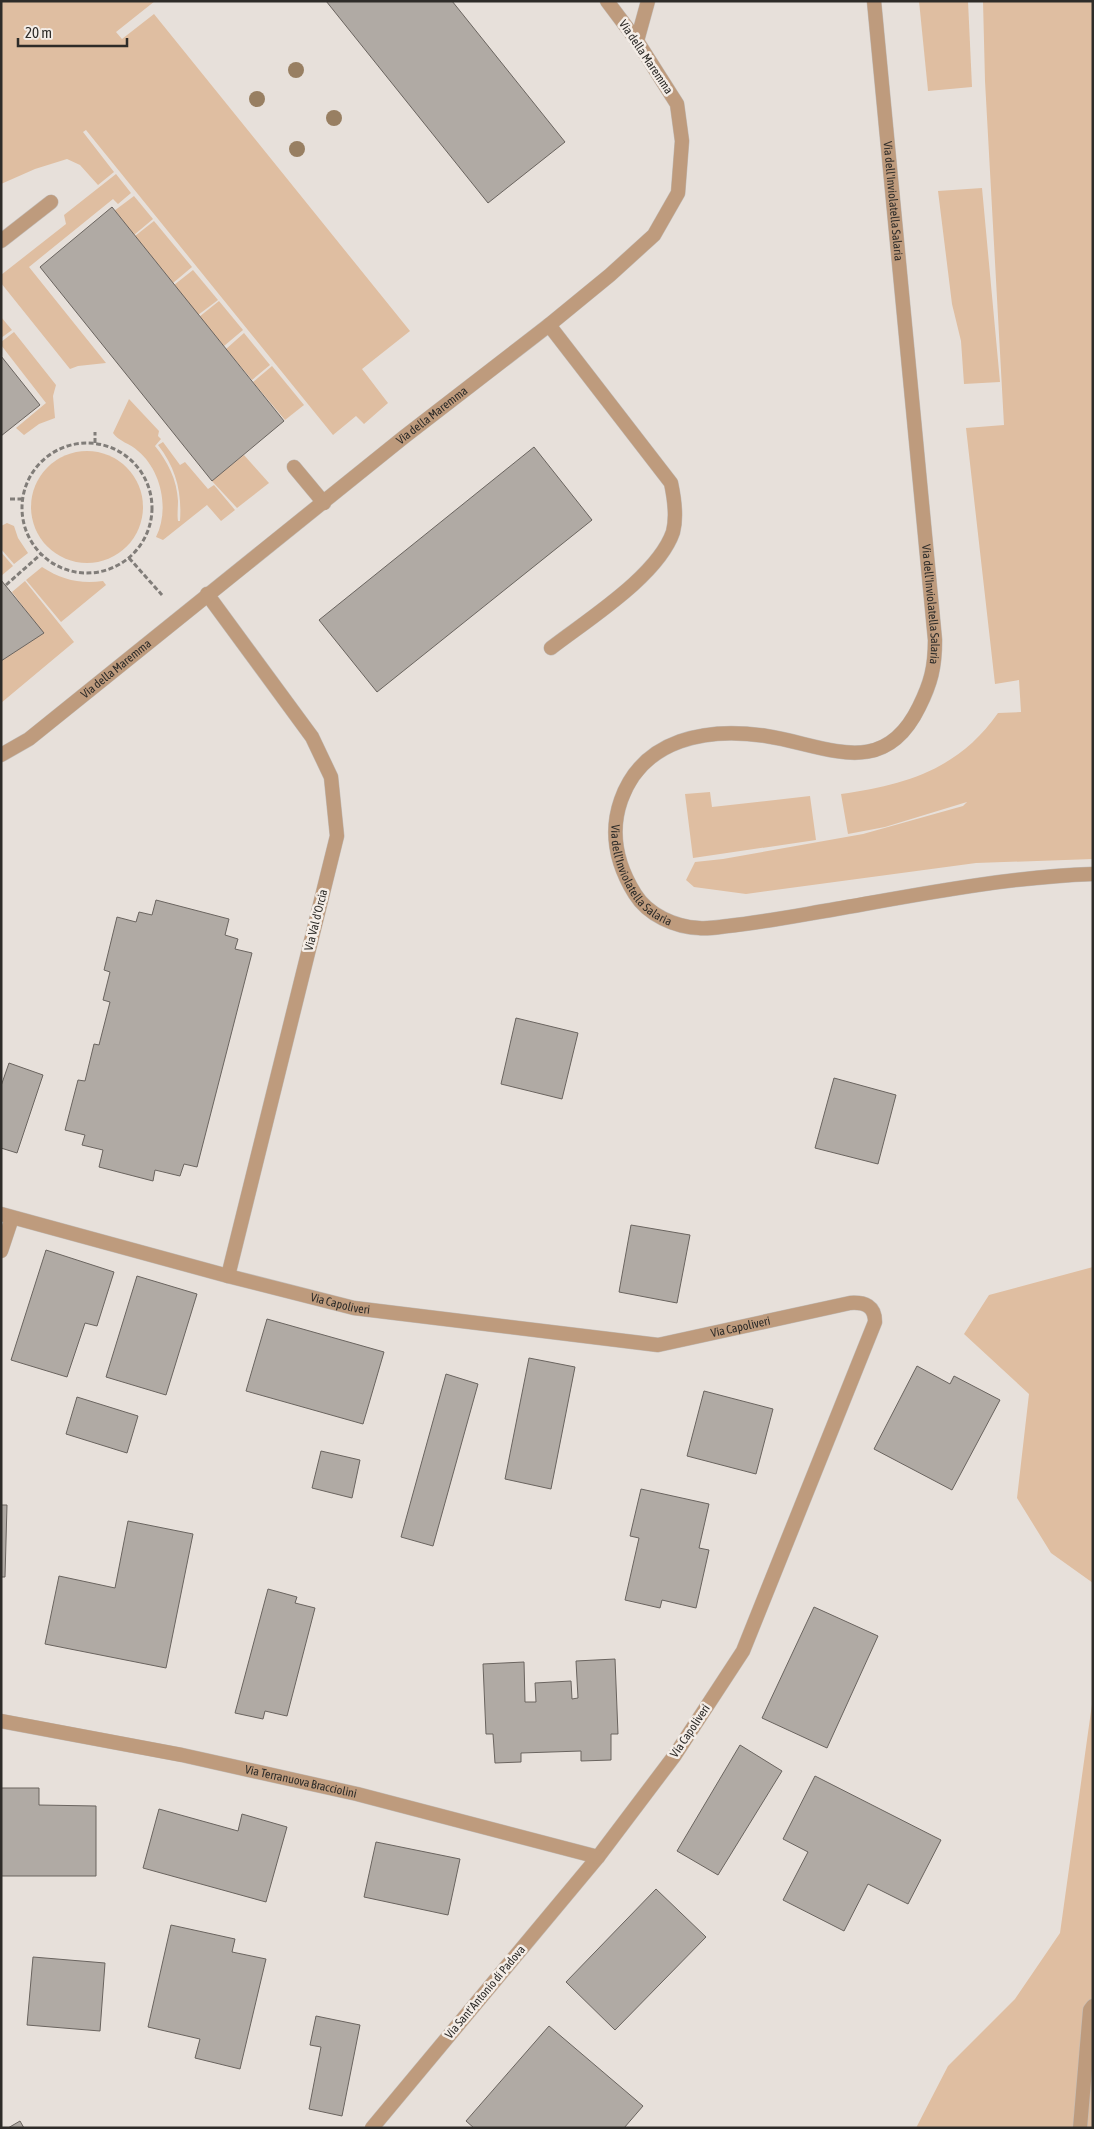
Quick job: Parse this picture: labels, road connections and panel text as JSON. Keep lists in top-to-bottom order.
{
  "streets": {
    "street": [
      "Via della Maremma",
      "Via dell'Inviolatella Salaria",
      "Via Val d'Orcia",
      "Via Capoliveri",
      "Via Terranuova Bracciolini",
      "Via Sant'Antonio di Padova"
    ]
  },
  "crossings": [
    ["Via della Maremma", "Via Val d'Orcia"],
    ["Via Val d'Orcia", "Via Capoliveri"],
    ["Via Capoliveri", "Via Terranuova Bracciolini"],
    ["Via Capoliveri", "Via Sant'Antonio di Padova"],
    ["Via Terranuova Bracciolini", "Via Sant'Antonio di Padova"]
  ],
  "scale_bar": "20 m"
}
